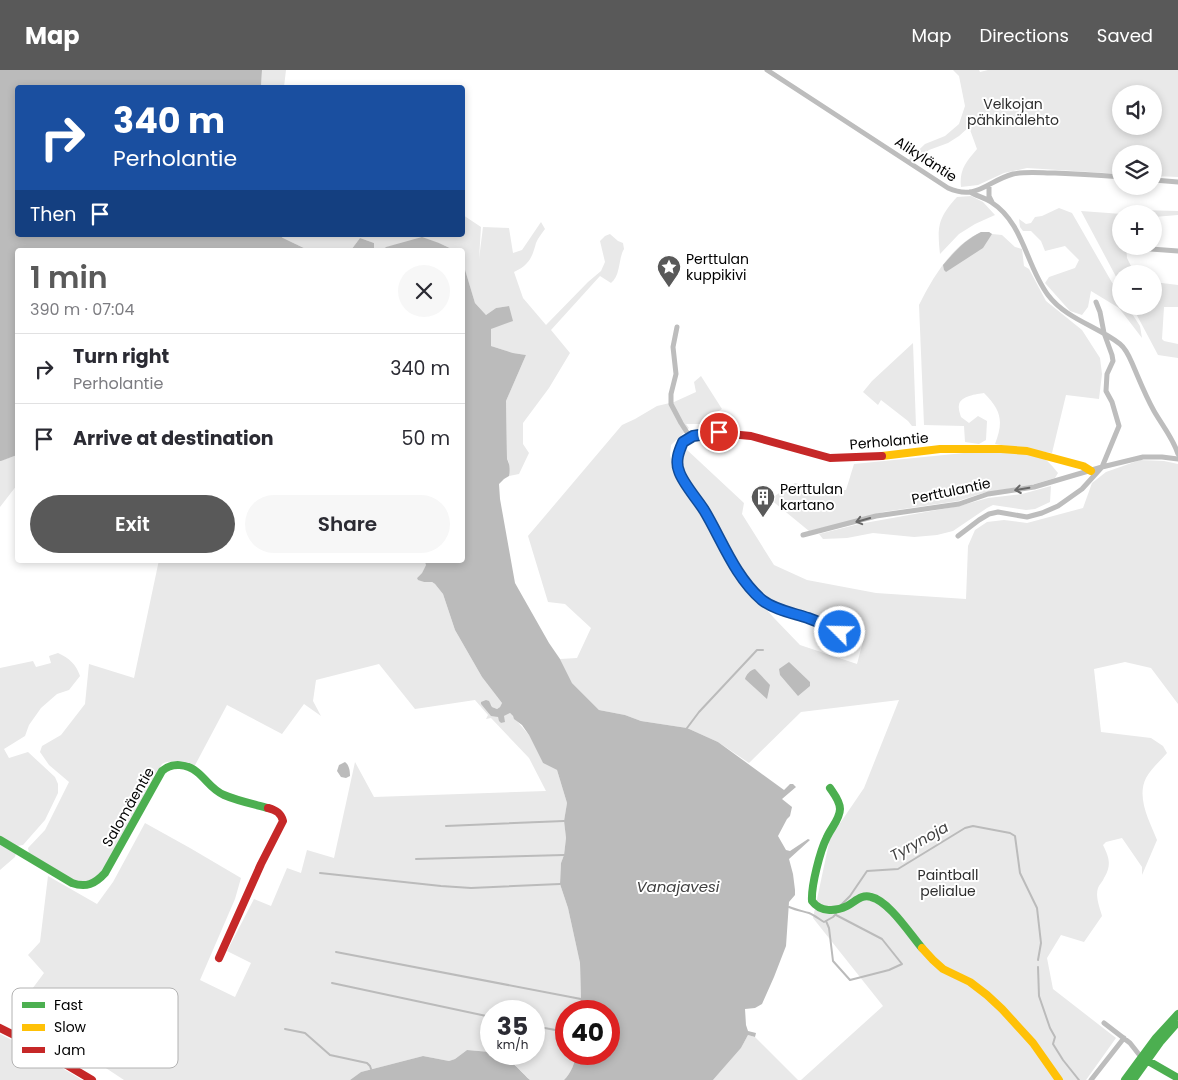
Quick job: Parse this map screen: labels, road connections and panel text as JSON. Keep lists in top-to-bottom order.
{
  "streets": {
    "main road": ["Perholantie", "Salomäentie"],
    "street": ["Alikyläntie", "Perttulantie"]
  },
  "crossings": [
    ["Perholantie", "Perttulantie"]
  ],
  "water": ["Tyrynoja", "Vanajavesi"],
  "parks": ["Velkojan pähkinälehto", "Paintball pelialue"],
  "places": {
    "place": ["Perttulan kuppikivi"],
    "building": ["Perttulan kartano"]
  },
  "legend": ["Fast", "Slow", "Jam"],
  "page": {
    "header": "Map",
    "nav": ["Map", "Directions", "Saved"],
    "map_buttons": ["+", "−"],
    "turn": ["340 m", "Perholantie"],
    "then": "Then",
    "heading": ["1 min", "390 m · 07:04"],
    "list": [
      {
        "name": "Turn right",
        "note": "Perholantie",
        "value": "340 m"
      },
      {
        "name": "Arrive at destination",
        "value": "50 m"
      }
    ],
    "buttons": ["Exit", "Share"],
    "speed": "35 km/h",
    "limit": "40"
  }
}
